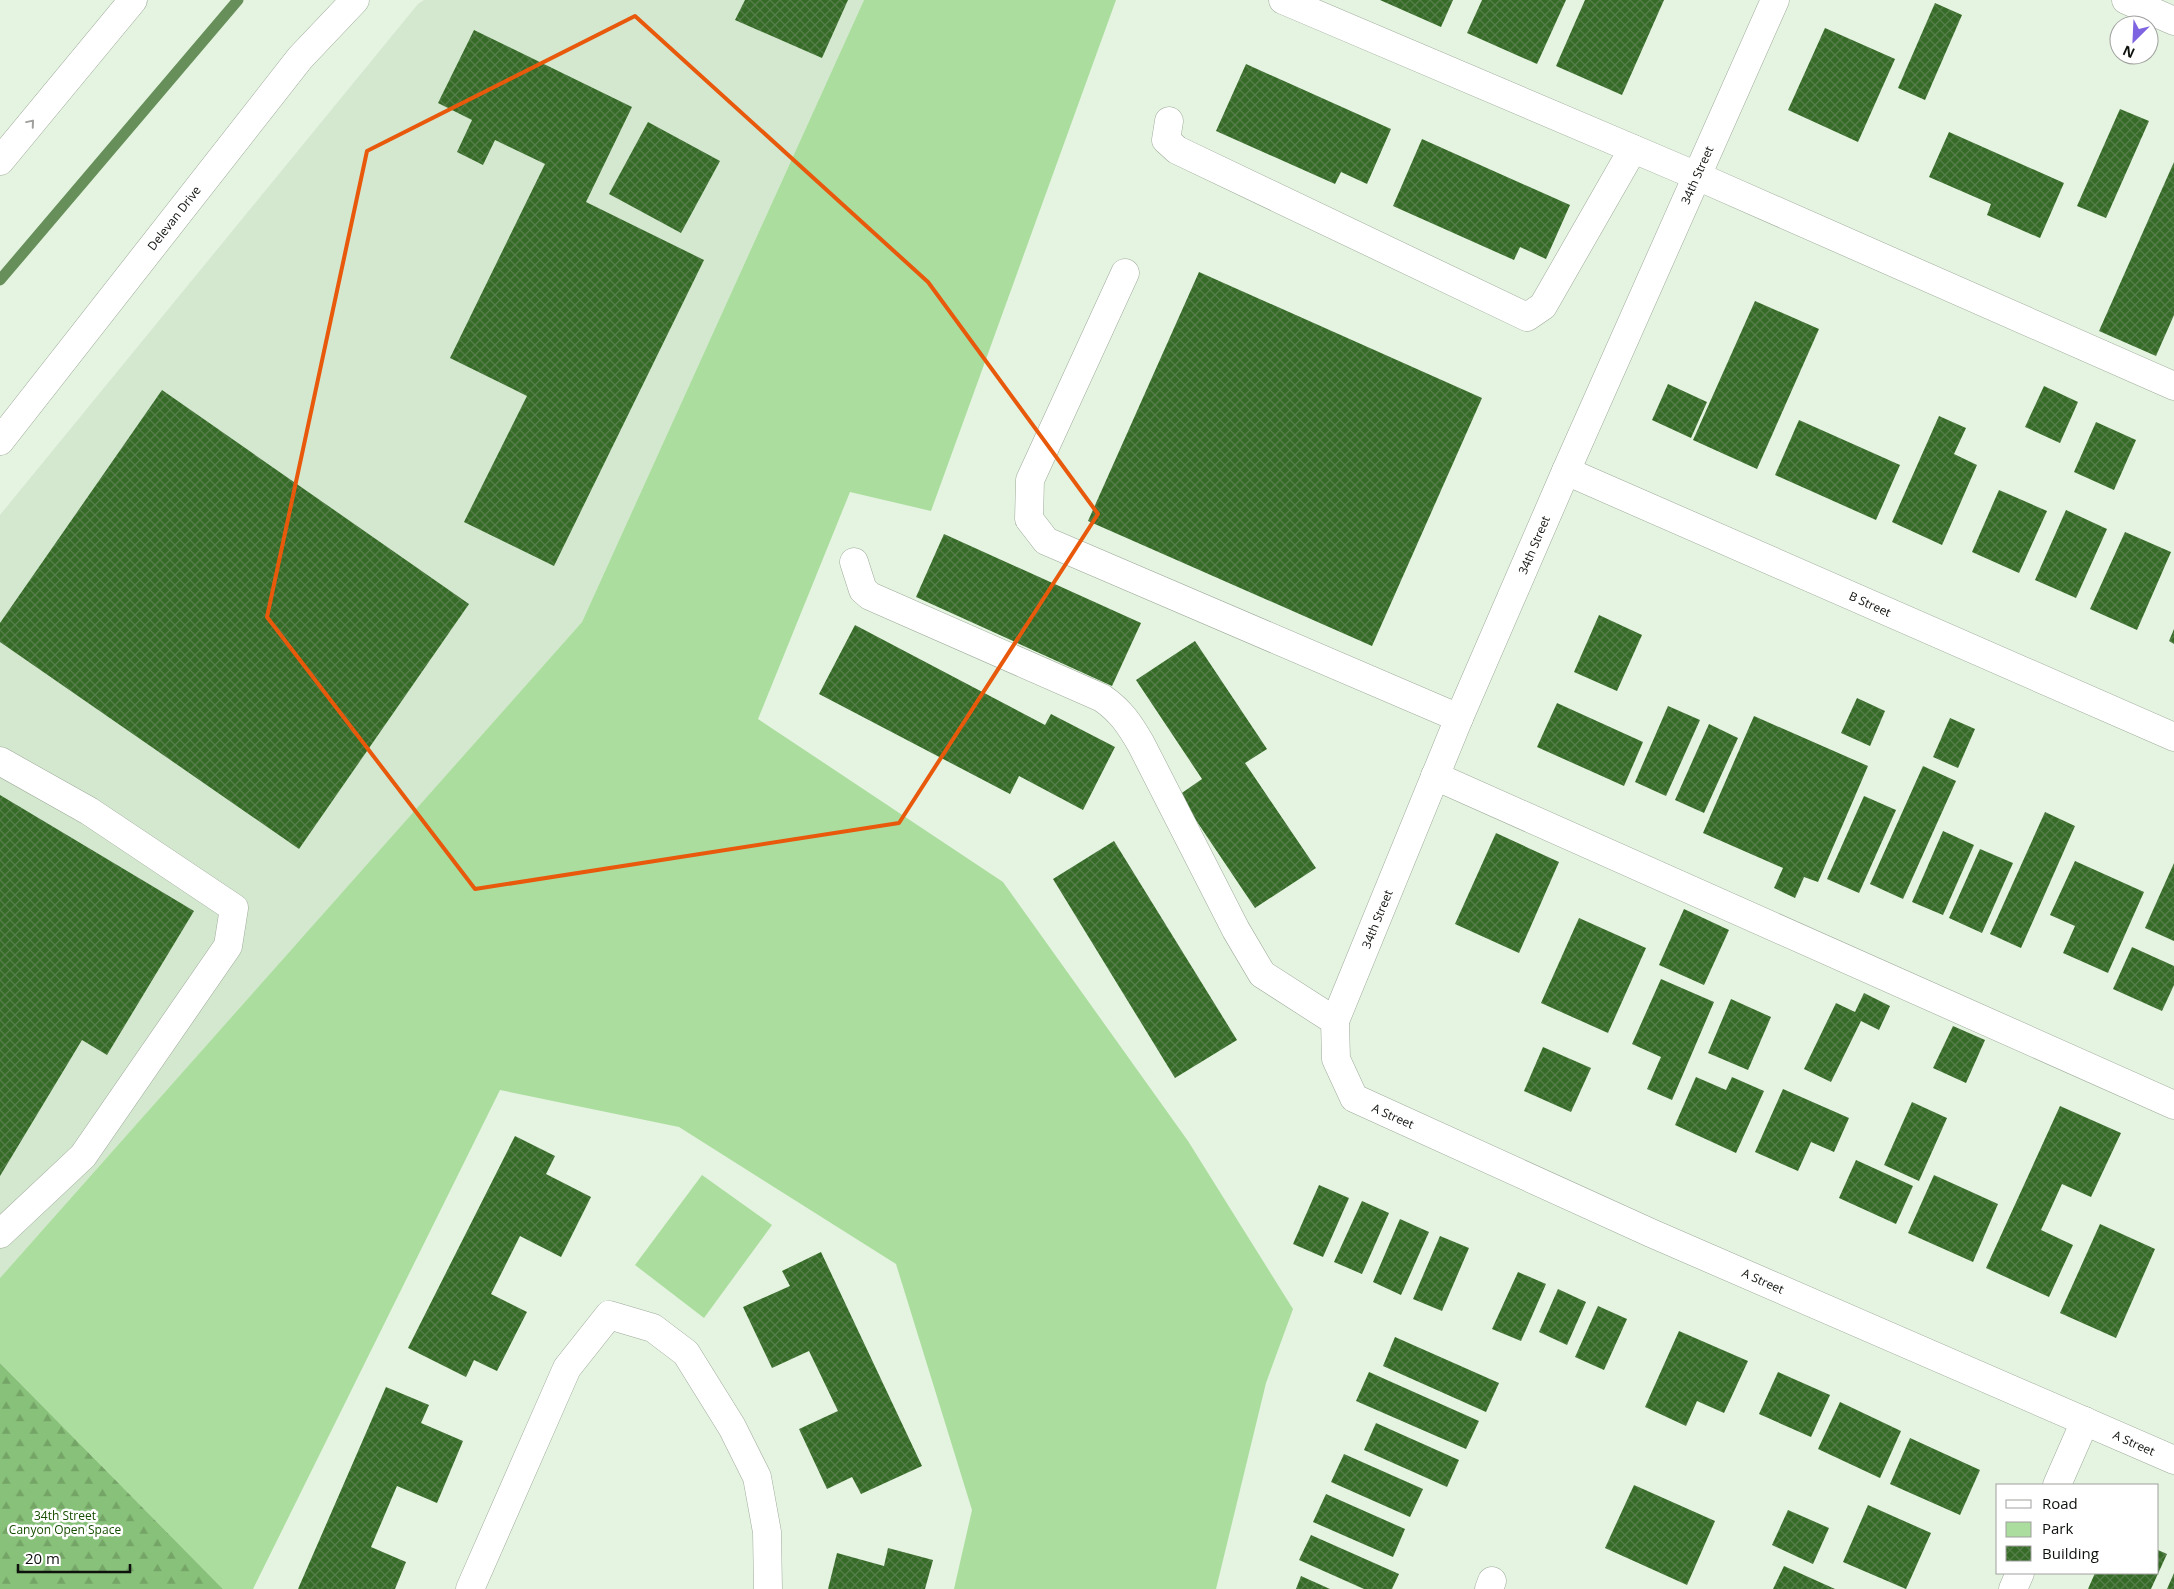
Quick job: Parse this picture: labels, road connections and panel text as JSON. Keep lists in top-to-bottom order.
{
  "streets": {
    "main road": [
      "34th Street",
      "Delevan Drive",
      "B Street",
      "A Street"
    ]
  },
  "crossings": [
    ["34th Street", "B Street"],
    ["34th Street", "A Street"]
  ],
  "parks": ["34th Street Canyon Open Space"],
  "legend": ["Road", "Park", "Building"],
  "scale_bar": "20 m",
  "north": "bottom left"
}
